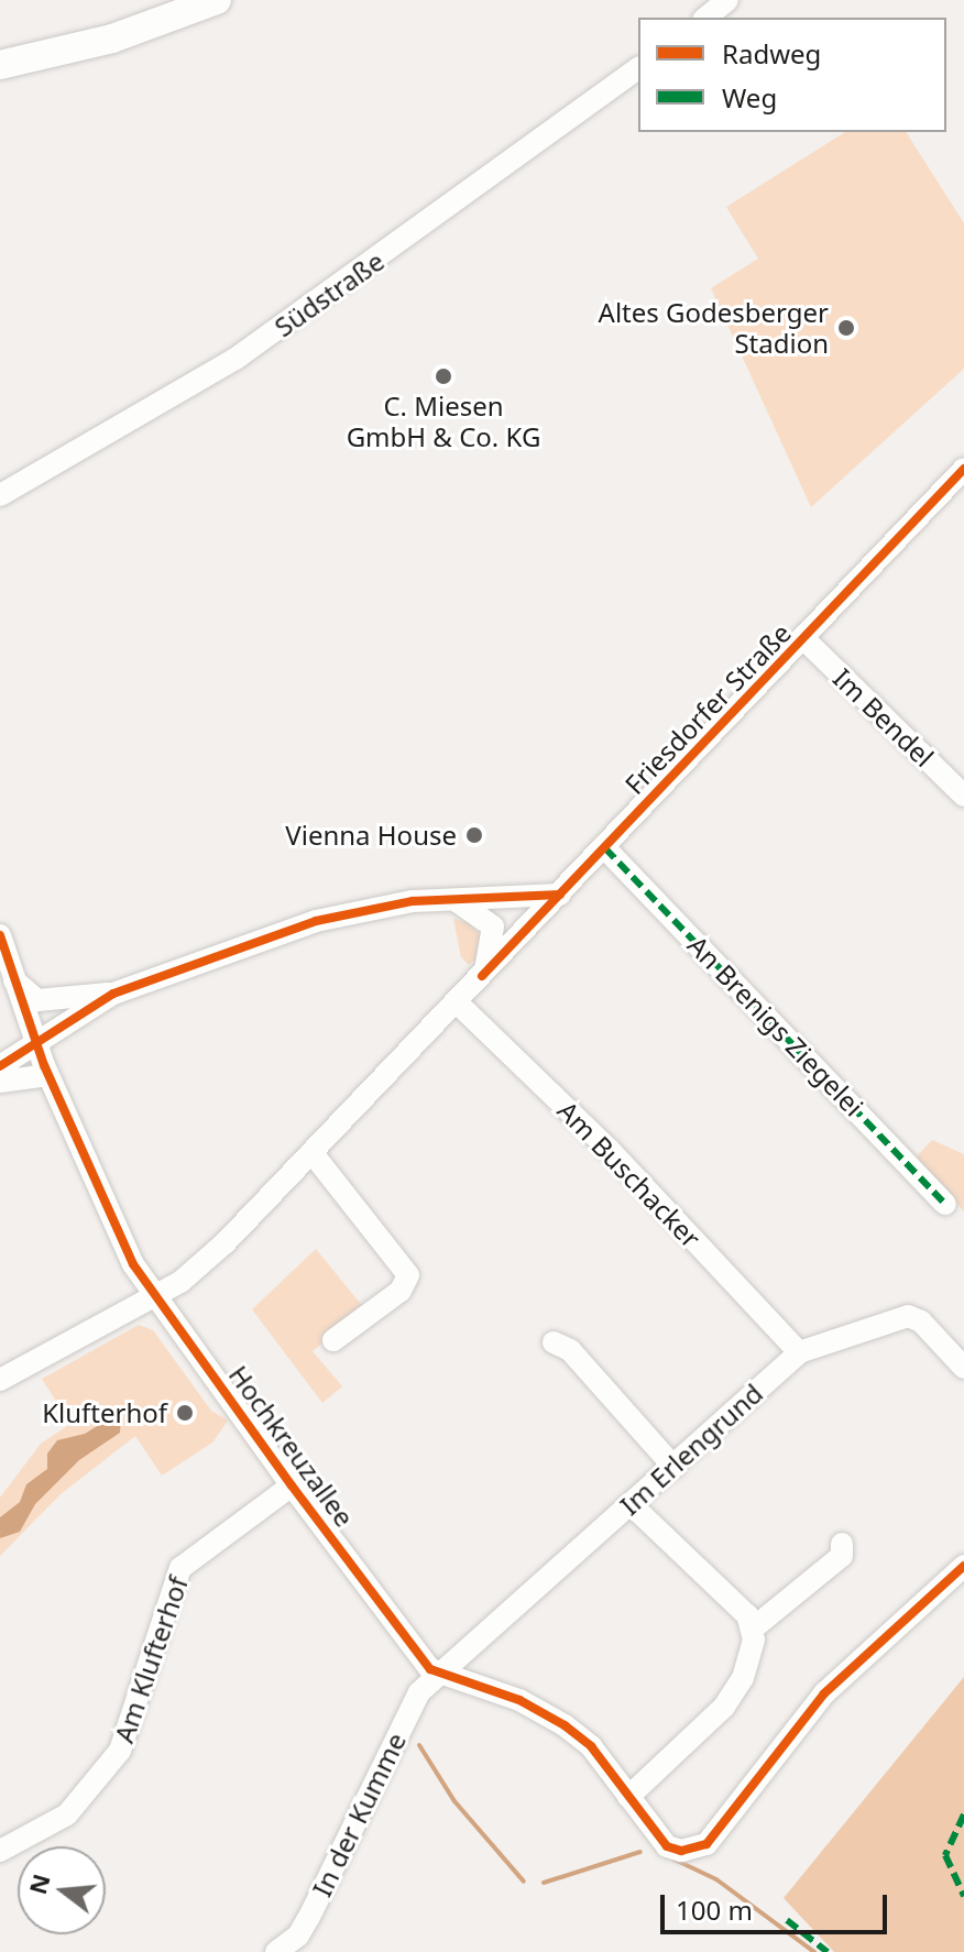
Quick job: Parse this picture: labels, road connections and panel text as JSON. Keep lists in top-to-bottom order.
{
  "streets": {
    "street": [
      "Südstraße",
      "Friesdorfer Straße",
      "Im Bendel",
      "An Brenigs Ziegelei",
      "Am Buschacker",
      "Hochkreuzallee",
      "Im Erlengrund",
      "Am Klufterhof",
      "In der Kumme"
    ]
  },
  "crossings": [
    ["Friesdorfer Straße", "Im Bendel"],
    ["Friesdorfer Straße", "An Brenigs Ziegelei"],
    ["Friesdorfer Straße", "Am Buschacker"],
    ["Friesdorfer Straße", "Hochkreuzallee"],
    ["Am Buschacker", "Im Erlengrund"],
    ["Hochkreuzallee", "Im Erlengrund"],
    ["Hochkreuzallee", "Am Klufterhof"],
    ["Hochkreuzallee", "In der Kumme"],
    ["Im Erlengrund", "In der Kumme"]
  ],
  "places": [
    "Altes Godesberger Stadion",
    "C. Miesen GmbH & Co. KG",
    "Vienna House",
    "Klufterhof"
  ],
  "legend": ["Radweg", "Weg"],
  "scale_bar": "100 m",
  "north": "left"
}
